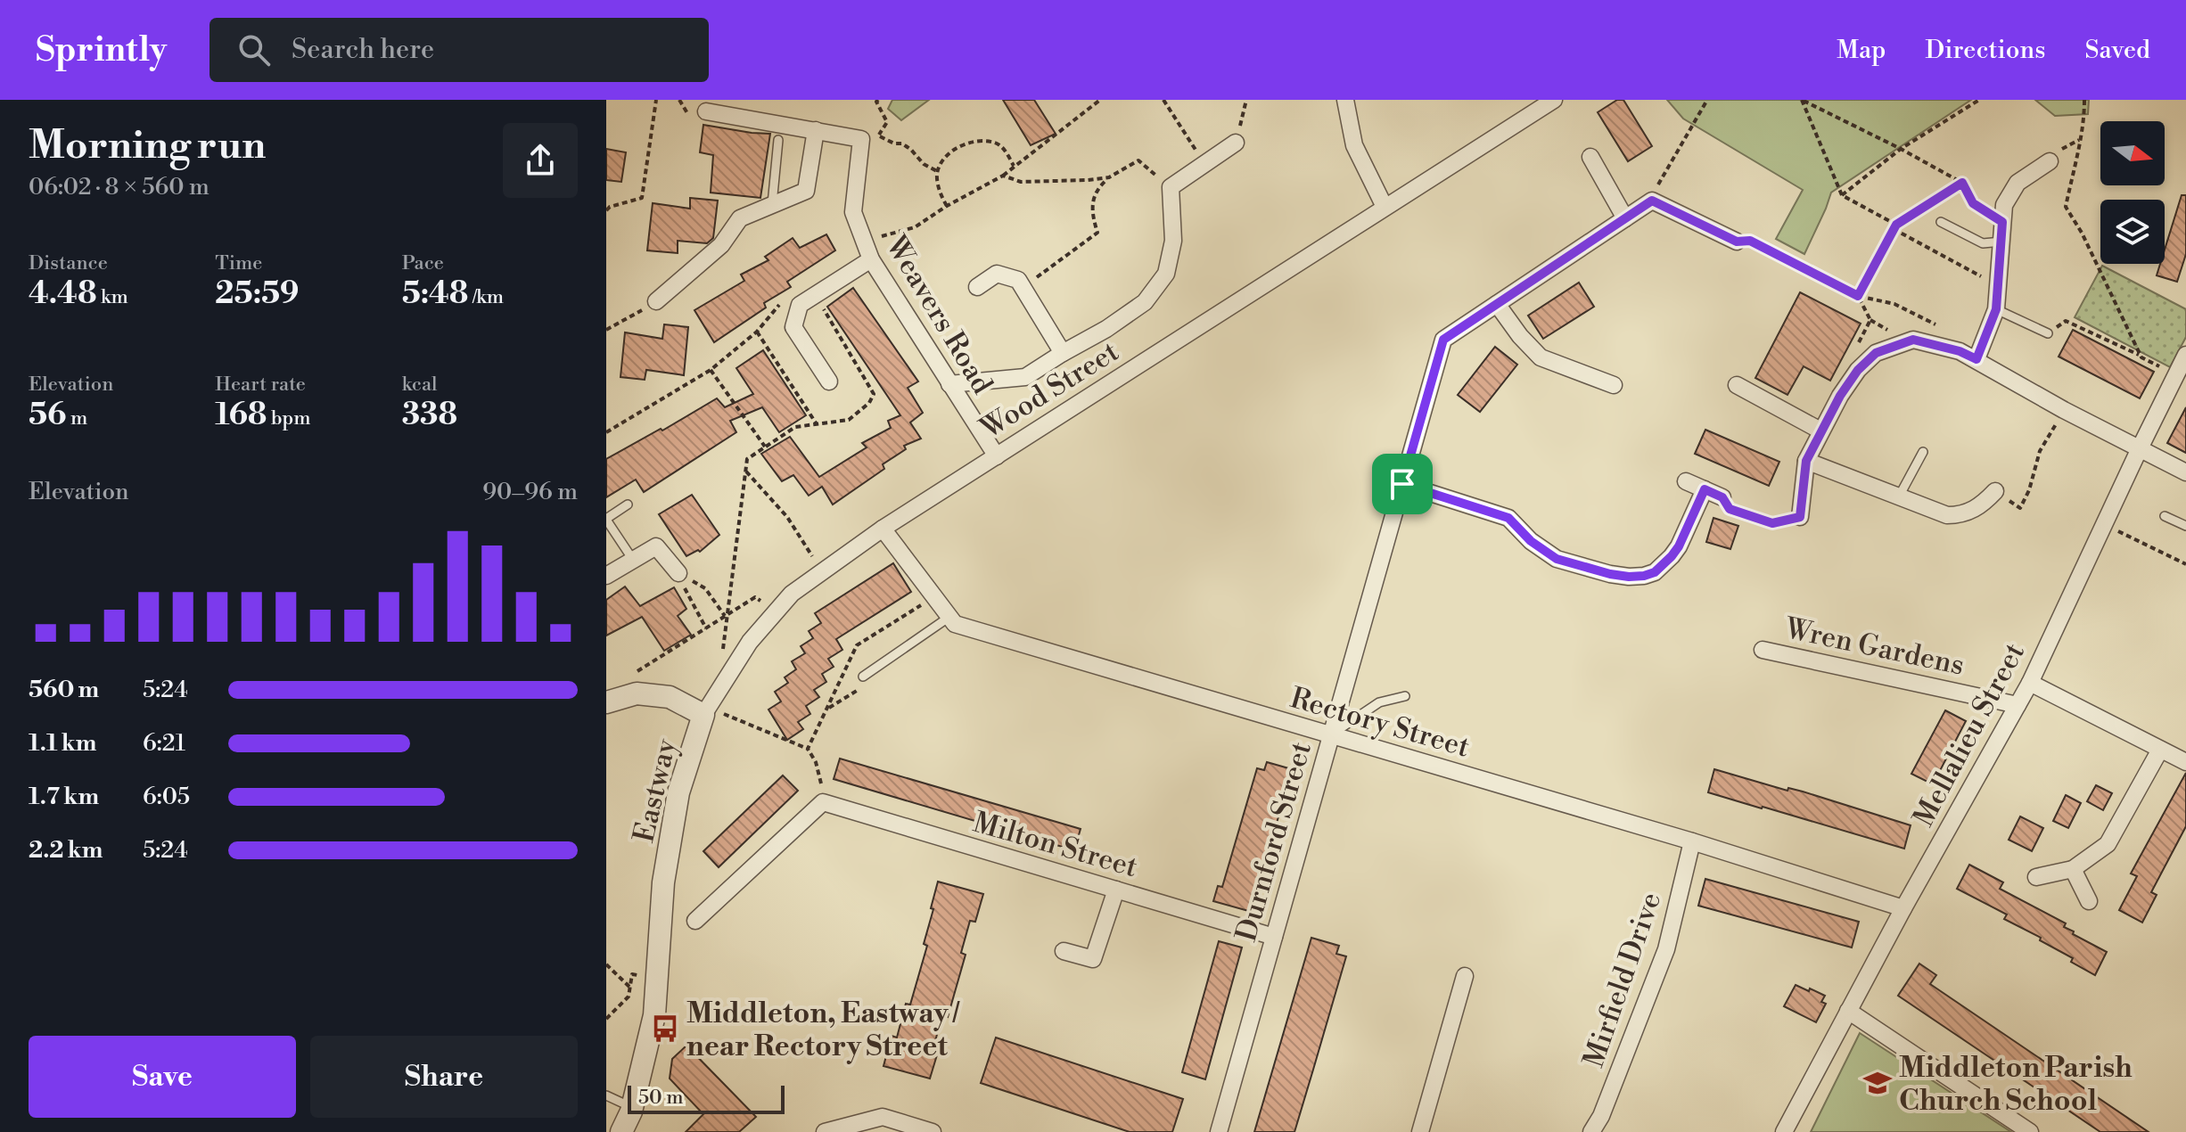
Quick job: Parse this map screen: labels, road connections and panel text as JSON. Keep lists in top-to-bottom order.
{
  "streets": {
    "street": [
      "Weavers Road",
      "Wood Street",
      "Wren Gardens",
      "Rectory Street",
      "Mellalieu Street",
      "Eastway",
      "Durnford Street",
      "Milton Street",
      "Mirfield Drive"
    ]
  },
  "crossings": [
    ["Weavers Road", "Wood Street"],
    ["Wood Street", "Rectory Street"],
    ["Wood Street", "Eastway"],
    ["Wren Gardens", "Mellalieu Street"],
    ["Rectory Street", "Mellalieu Street"],
    ["Rectory Street", "Durnford Street"],
    ["Rectory Street", "Mirfield Drive"],
    ["Durnford Street", "Milton Street"]
  ],
  "places": {
    "bus stop": ["Middleton, Eastway / near Rectory Street"],
    "school or university": ["Middleton Parish Church School"]
  },
  "scale_bar": "50 m",
  "north": "right",
  "page": {
    "header": "Sprintly",
    "search": "Search here",
    "nav": ["Map", "Directions", "Saved"],
    "heading": ["Morning run", "06:02 · 8 × 560 m"],
    "stats": [
      ["Distance", "4.48 km"],
      ["Time", "25:59"],
      ["Pace", "5:48 /km"],
      ["Elevation", "56 m"],
      ["Heart rate", "168 bpm"],
      ["kcal", "338"]
    ],
    "chart": ["Elevation", "90–96 m"],
    "list": [
      {
        "name": "560 m",
        "note": "5:24"
      },
      {
        "name": "1.1 km",
        "note": "6:21"
      },
      {
        "name": "1.7 km",
        "note": "6:05"
      },
      {
        "name": "2.2 km",
        "note": "5:24"
      }
    ],
    "buttons": ["Save", "Share"],
    "scale": "50 m"
  }
}
